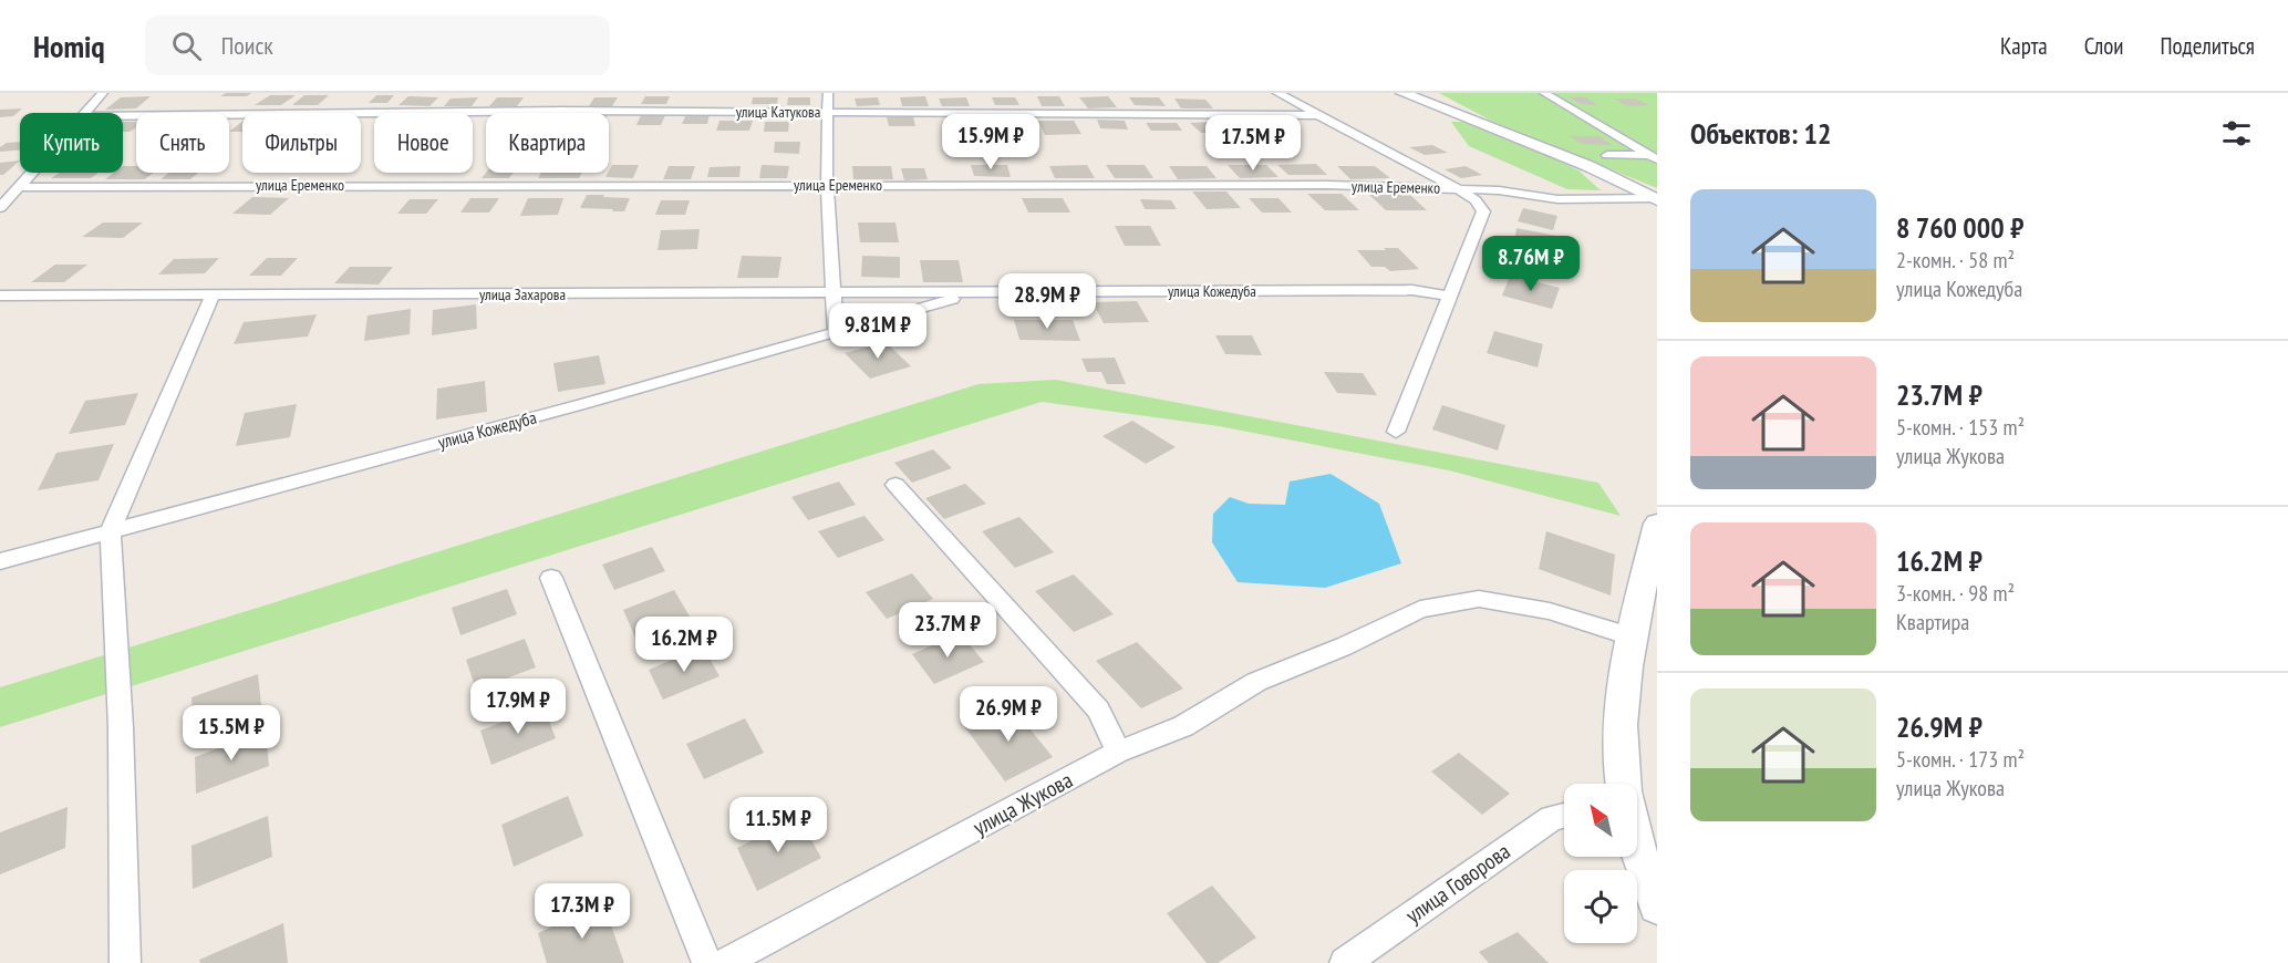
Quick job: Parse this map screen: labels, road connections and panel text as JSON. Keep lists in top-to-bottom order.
{
  "streets": {
    "street": [
      "улица Катукова",
      "улица Еременко",
      "улица Кожедуба",
      "улица Захарова",
      "улица Жукова",
      "улица Говорова"
    ]
  },
  "crossings": [
    ["улица Катукова", "улица Еременко"],
    ["улица Кожедуба", "улица Захарова"]
  ],
  "north": "top left",
  "page": {
    "header": "Homiq",
    "search": "Поиск",
    "nav": ["Карта", "Слои", "Поделиться"],
    "heading": "Объектов: 12",
    "chip": [
      "Купить",
      "Снять",
      "Фильтры",
      "Новое",
      "Квартира"
    ],
    "price": [
      "15.9M ₽",
      "17.5M ₽",
      "8.76M ₽",
      "28.9M ₽",
      "9.81M ₽",
      "23.7M ₽",
      "16.2M ₽",
      "17.9M ₽",
      "26.9M ₽",
      "15.5M ₽",
      "11.5M ₽",
      "17.3M ₽"
    ],
    "list": [
      {
        "name": "8 760 000 ₽",
        "note": "2-комн. · 58 m² · улица Кожедуба"
      },
      {
        "name": "23.7M ₽",
        "note": "5-комн. · 153 m² · улица Жукова"
      },
      {
        "name": "16.2M ₽",
        "note": "3-комн. · 98 m² · Квартира"
      },
      {
        "name": "26.9M ₽",
        "note": "5-комн. · 173 m² · улица Жукова"
      }
    ]
  }
}
